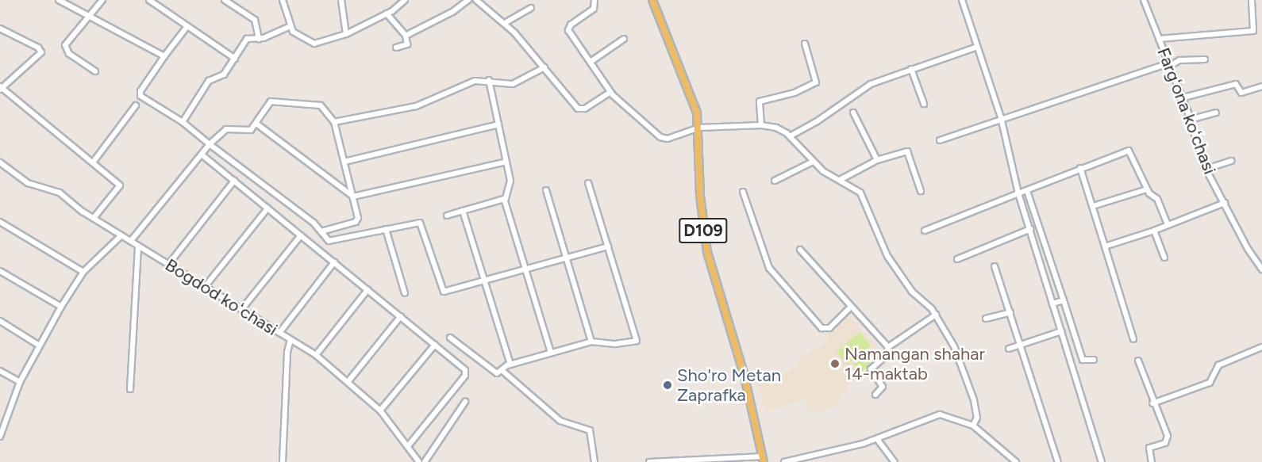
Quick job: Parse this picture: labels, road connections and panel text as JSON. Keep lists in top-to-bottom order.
{
  "streets": {
    "main road": ["D109"],
    "street": ["Fargʻona koʻchasi", "Bogdod koʻchasi"]
  },
  "places": ["Namangan shahar 14-maktab", "Sho'ro Metan Zaprafka"]
}
